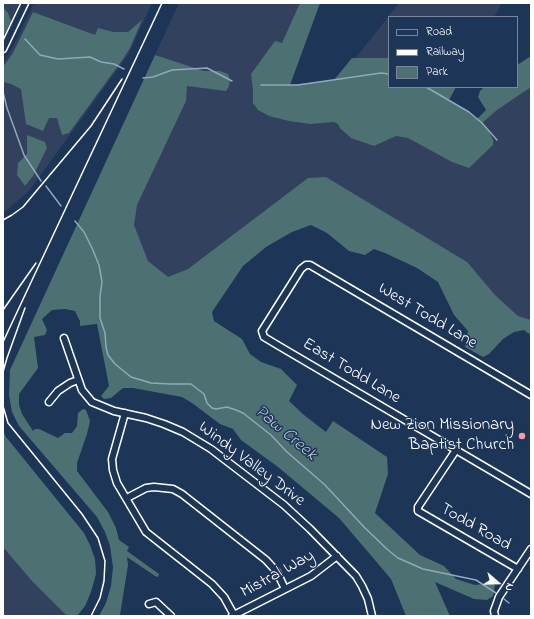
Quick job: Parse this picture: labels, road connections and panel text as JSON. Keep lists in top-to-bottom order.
{
  "streets": {
    "street": [
      "West Todd Lane",
      "East Todd Lane",
      "Windy Valley Drive",
      "Todd Road",
      "Mistral Way"
    ]
  },
  "crossings": [
    ["West Todd Lane", "East Todd Lane"],
    ["East Todd Lane", "Todd Road"],
    ["Windy Valley Drive", "Mistral Way"]
  ],
  "water": ["Paw Creek"],
  "places": ["New Zion Missionary Baptist Church"],
  "legend": ["Road", "Railway", "Park"],
  "north": "right"
}
